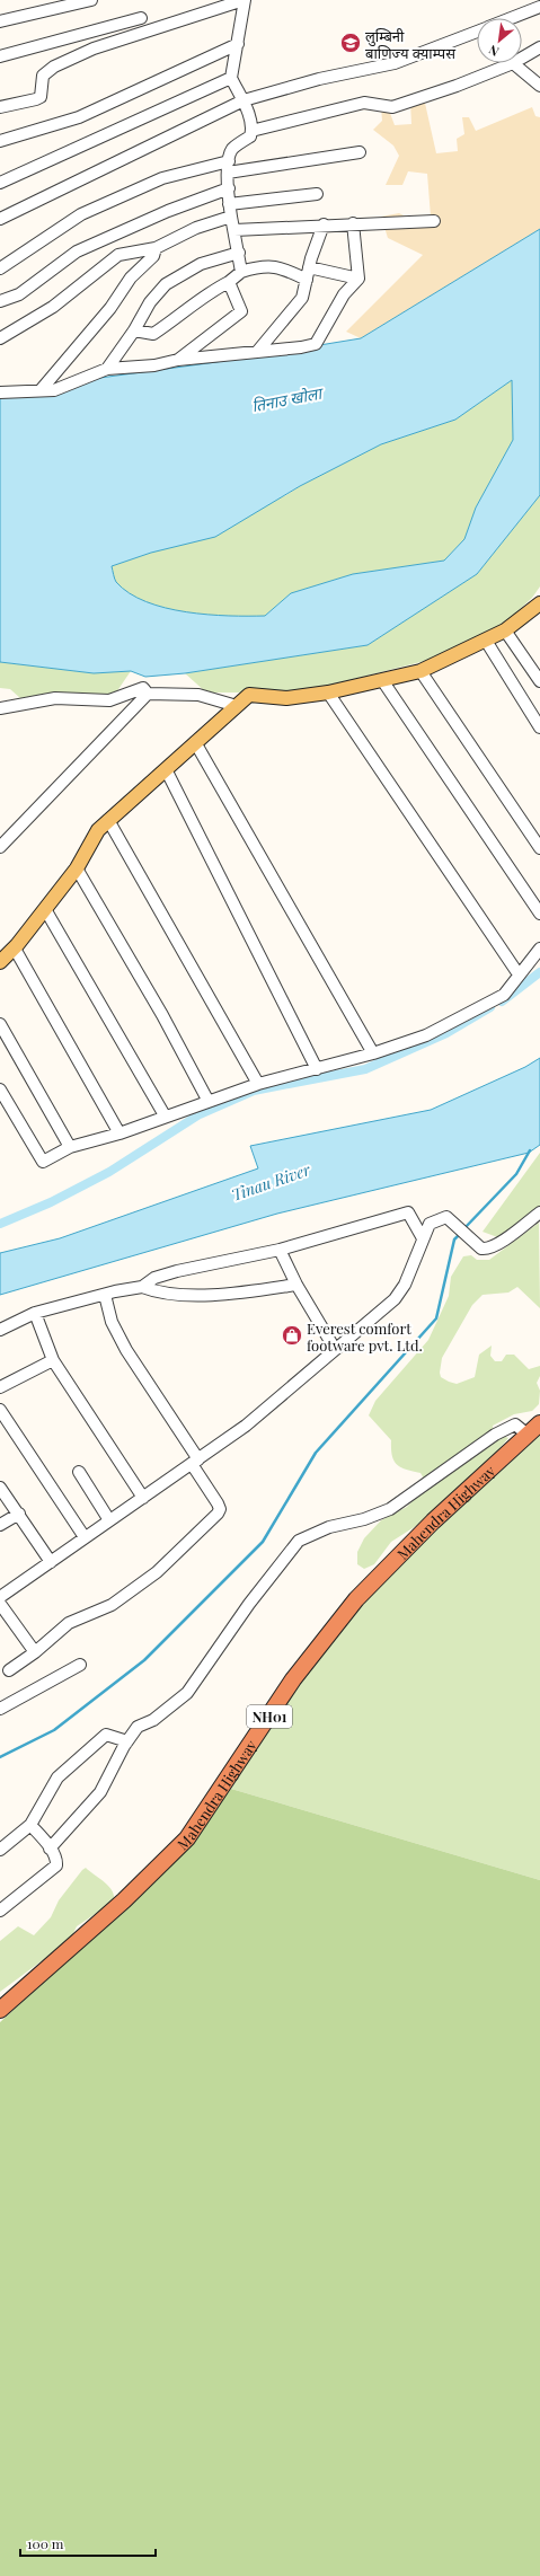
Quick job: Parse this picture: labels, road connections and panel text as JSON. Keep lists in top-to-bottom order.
{
  "streets": {
    "highway": ["Mahendra Highway", "NH01"]
  },
  "water": ["तिनाउ खोला", "Tinau River"],
  "places": {
    "school or university": ["लुम्बिनी बाणिज्य क्याम्पस"],
    "shop": ["Everest comfort footware pvt. Ltd."]
  },
  "scale_bar": "100 m",
  "north": "bottom left"
}
